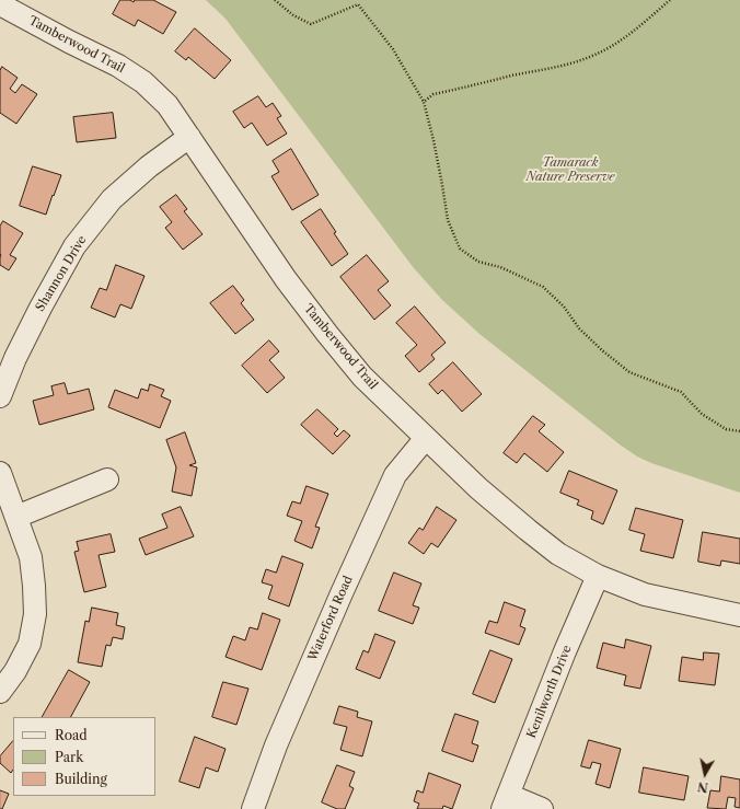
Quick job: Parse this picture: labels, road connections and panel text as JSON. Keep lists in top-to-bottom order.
{
  "streets": {
    "street": [
      "Tamberwood Trail",
      "Shannon Drive",
      "Waterford Road",
      "Kenilworth Drive"
    ]
  },
  "crossings": [
    ["Tamberwood Trail", "Shannon Drive"],
    ["Tamberwood Trail", "Waterford Road"],
    ["Tamberwood Trail", "Kenilworth Drive"]
  ],
  "parks": ["Tamarack Nature Preserve"],
  "legend": ["Road", "Park", "Building"],
  "north": "bottom"
}
